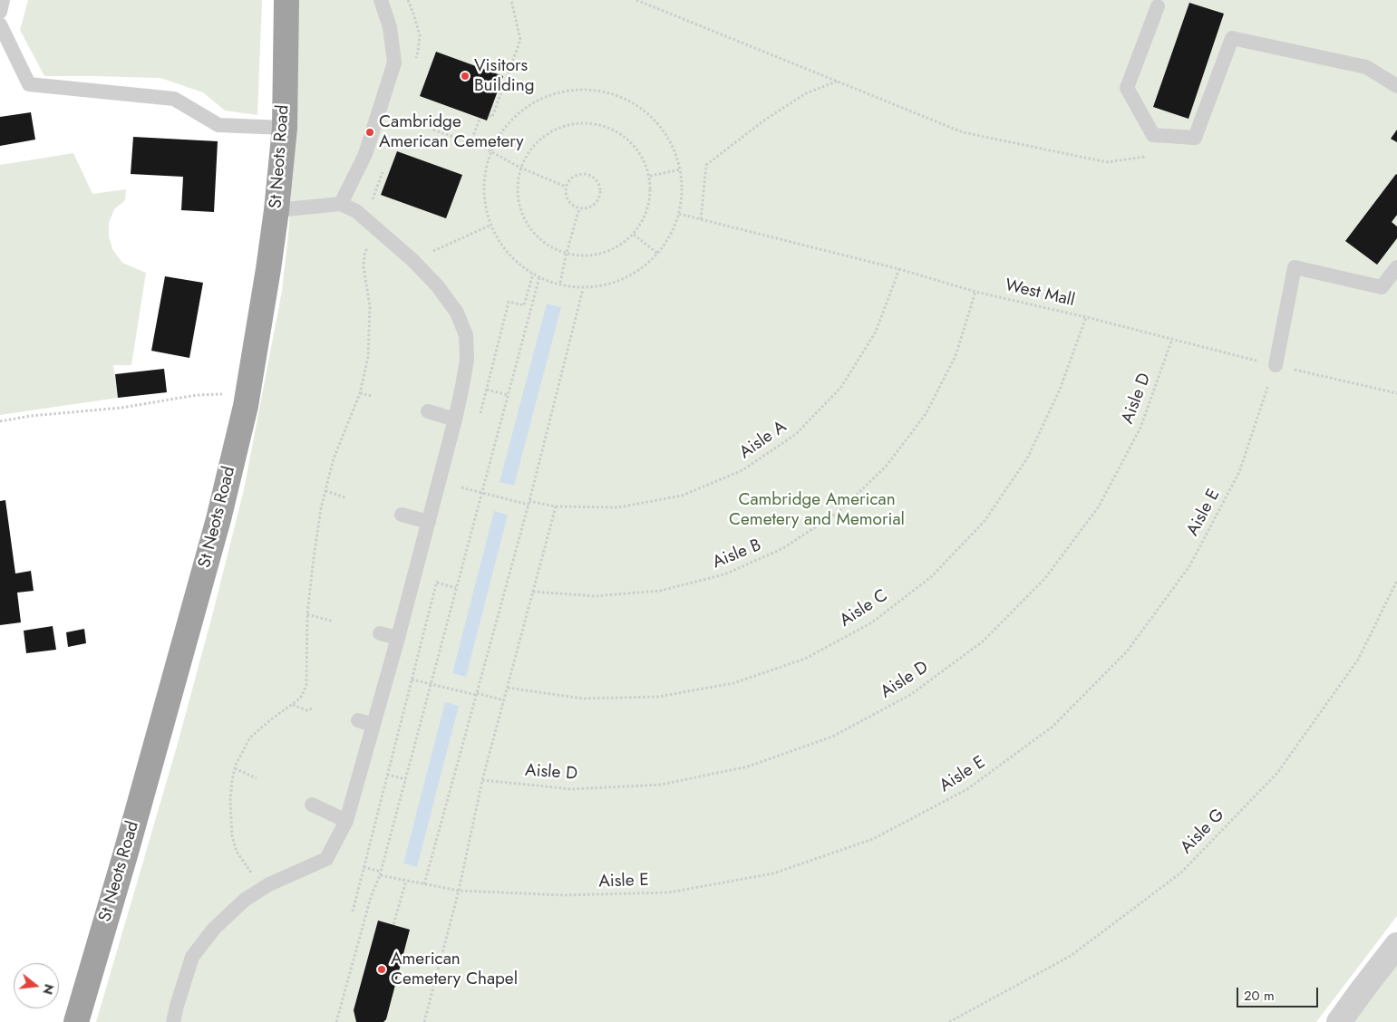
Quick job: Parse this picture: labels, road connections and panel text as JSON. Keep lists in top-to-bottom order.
{
  "streets": {
    "highway": ["St Neots Road"],
    "path": [
      "West Mall",
      "Aisle D",
      "Aisle A",
      "Aisle E",
      "Aisle B",
      "Aisle C",
      "Aisle G"
    ]
  },
  "crossings": [
    ["West Mall", "Aisle D"],
    ["West Mall", "Aisle A"],
    ["West Mall", "Aisle E"],
    ["West Mall", "Aisle B"],
    ["West Mall", "Aisle C"]
  ],
  "parks": ["Cambridge American Cemetery and Memorial"],
  "places": ["Visitors Building", "Cambridge American Cemetery", "American Cemetery Chapel"],
  "scale_bar": "20 m",
  "north": "right"
}
